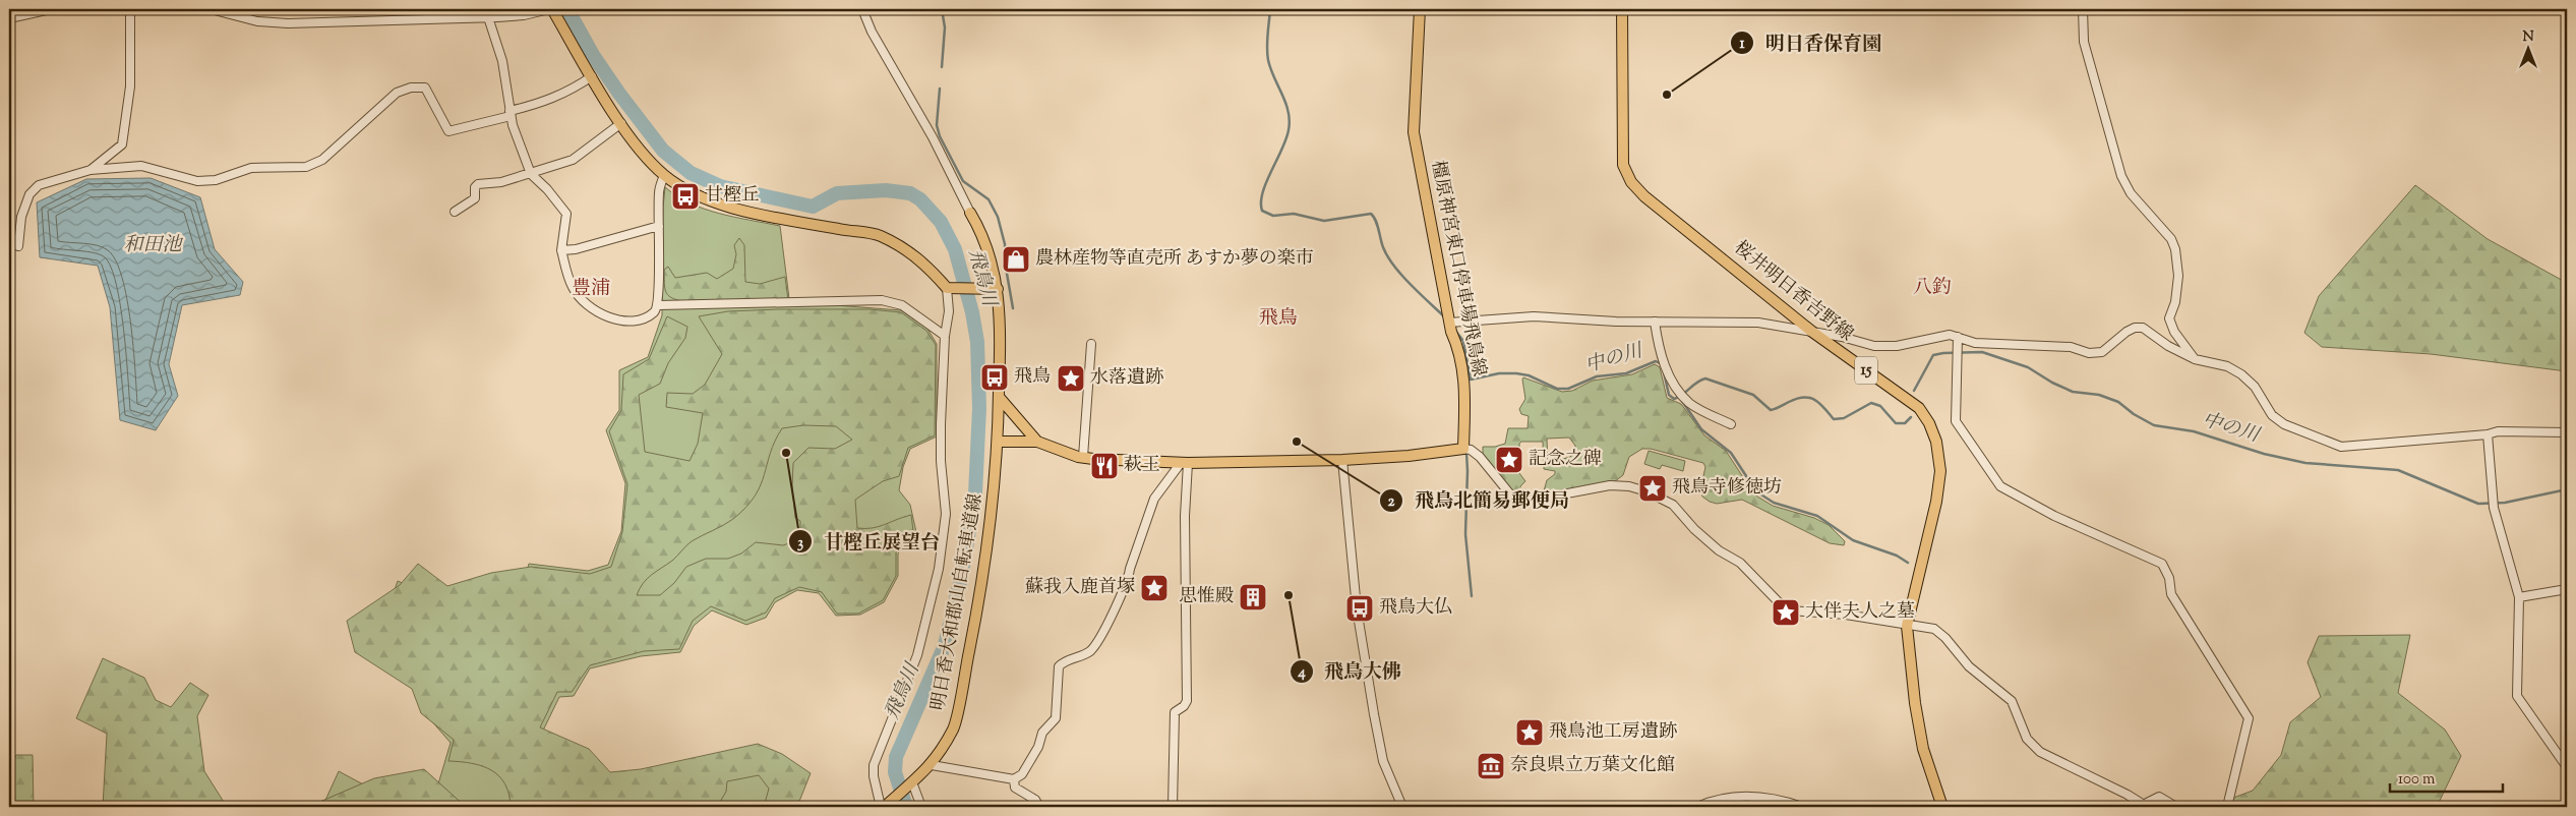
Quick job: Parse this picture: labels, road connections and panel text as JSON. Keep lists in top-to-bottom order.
{
  "streets": {
    "main road": [
      "橿原神宮東口停車場飛鳥線",
      "桜井明日香吉野線",
      "15",
      "明日香大和郡山自転車道線"
    ]
  },
  "districts": ["八釣", "豊浦", "飛鳥"],
  "water": ["和田池", "飛鳥川", "中の川"],
  "places": {
    "other": [
      "明日香保育園",
      "飛鳥北簡易郵便局",
      "甘樫丘展望台",
      "飛鳥大佛"
    ],
    "bus stop": ["甘樫丘", "飛鳥", "飛鳥大仏"],
    "shop": ["農林産物等直売所 あすか夢の楽市"],
    "place": [
      "水落遺跡",
      "記念之碑",
      "飛鳥寺修徳坊",
      "蘇我入鹿首塚",
      "大伴夫人之墓",
      "飛鳥池工房遺跡"
    ],
    "restaurant": ["萩王"],
    "building": ["思惟殿"],
    "museum": ["奈良県立万葉文化館"]
  },
  "scale_bar": "100 m",
  "north": "top"
}
